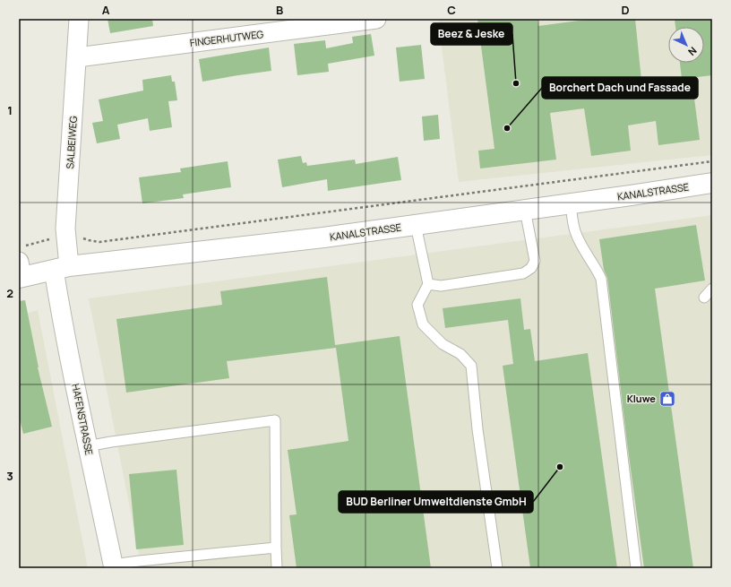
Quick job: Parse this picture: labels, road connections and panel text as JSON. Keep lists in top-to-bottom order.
{
  "streets": {
    "street": [
      "FINGERHUTWEG",
      "SALBEIWEG",
      "KANALSTRASSE",
      "HAFENSTRASSE"
    ]
  },
  "crossings": [
    ["FINGERHUTWEG", "SALBEIWEG"],
    ["SALBEIWEG", "KANALSTRASSE"],
    ["SALBEIWEG", "HAFENSTRASSE"],
    ["KANALSTRASSE", "HAFENSTRASSE"]
  ],
  "places": {
    "other": ["Beez & Jeske", "Borchert Dach und Fassade", "BUD Berliner Umweltdienste GmbH"],
    "shop": ["Kluwe"]
  },
  "north": "bottom right",
  "grid": {
    "columns": [
      "A",
      "B",
      "C",
      "D"
    ],
    "rows": ["1", "2", "3"]
  }
}
